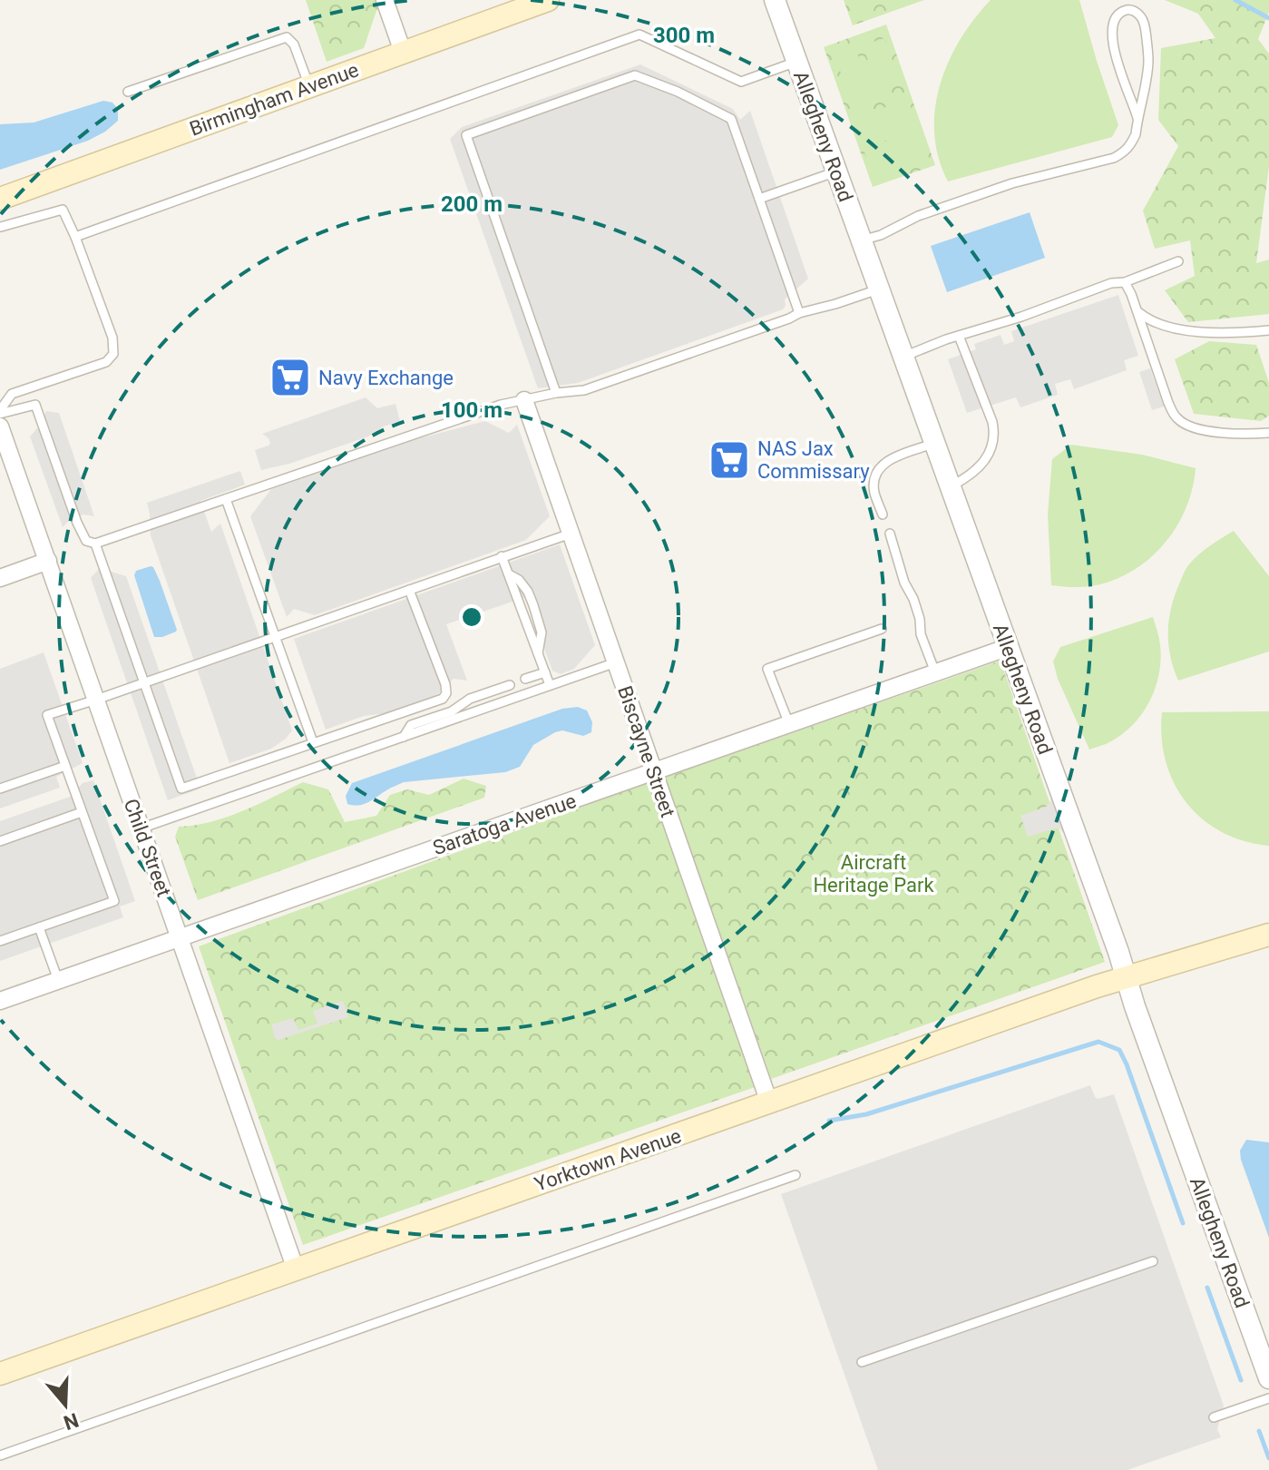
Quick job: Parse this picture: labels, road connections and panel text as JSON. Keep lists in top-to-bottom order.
{
  "streets": {
    "main road": ["Birmingham Avenue", "Yorktown Avenue"],
    "street": [
      "Allegheny Road",
      "Biscayne Street",
      "Saratoga Avenue",
      "Child Street"
    ]
  },
  "crossings": [
    ["Allegheny Road", "Saratoga Avenue"],
    ["Allegheny Road", "Yorktown Avenue"],
    ["Biscayne Street", "Saratoga Avenue"],
    ["Biscayne Street", "Yorktown Avenue"],
    ["Saratoga Avenue", "Child Street"],
    ["Child Street", "Yorktown Avenue"]
  ],
  "parks": ["Aircraft Heritage Park"],
  "places": {
    "supermarket": ["Navy Exchange", "NAS Jax Commissary"]
  },
  "north": "bottom",
  "rings": ["300 m", "200 m", "100 m"]
}
